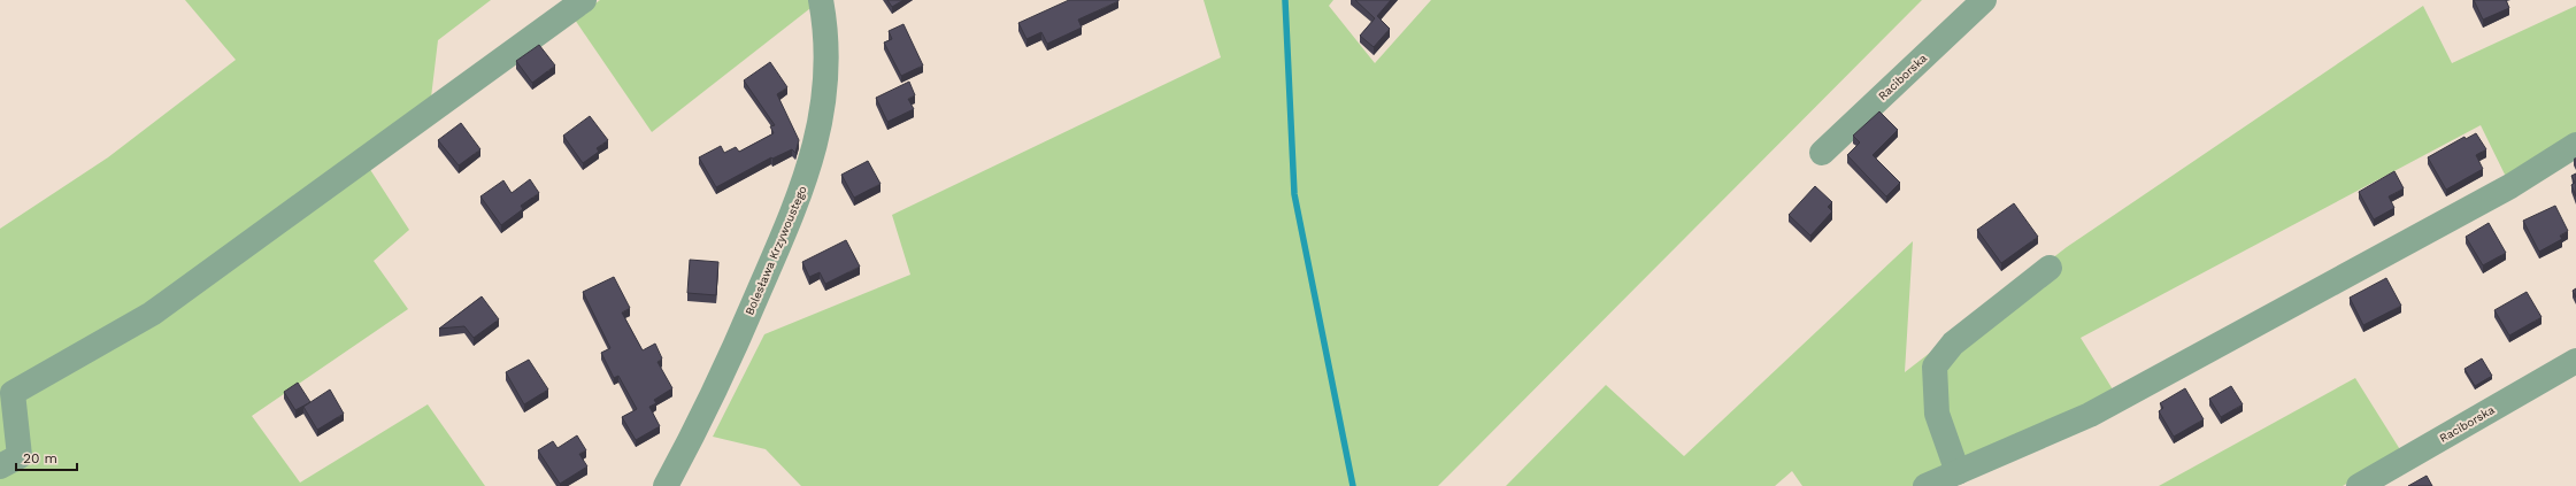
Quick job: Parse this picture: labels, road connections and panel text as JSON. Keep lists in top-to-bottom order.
{
  "streets": {
    "street": ["Raciborska", "Bolesława Krzywoustego"]
  },
  "scale_bar": "20 m"
}
